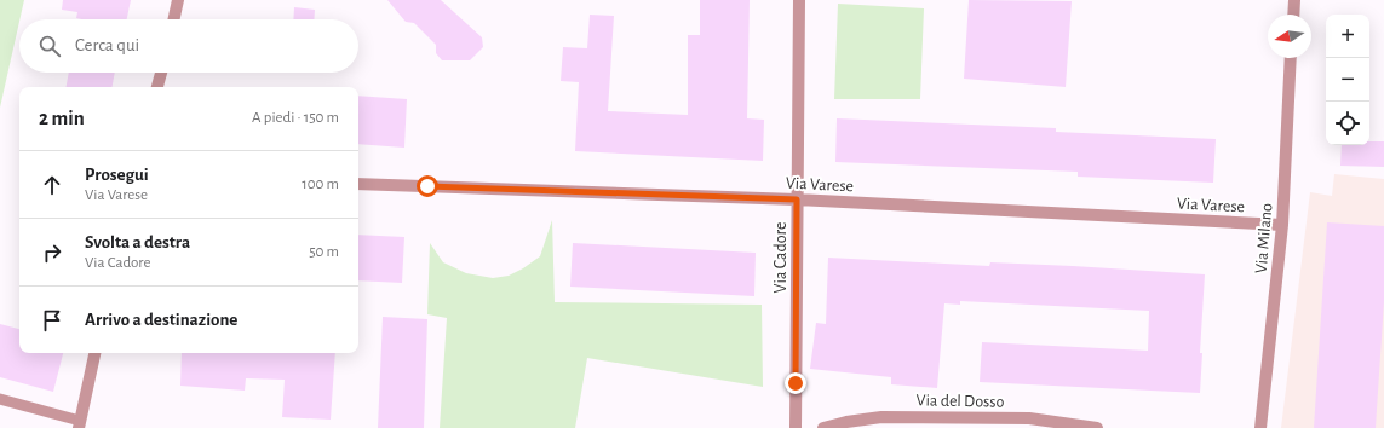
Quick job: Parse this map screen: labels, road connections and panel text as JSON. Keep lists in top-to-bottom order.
{
  "streets": {
    "street": [
      "Via Varese",
      "Via Milano",
      "Via Cadore",
      "Via del Dosso"
    ]
  },
  "crossings": [
    ["Via Varese", "Via Milano"],
    ["Via Varese", "Via Cadore"]
  ],
  "north": "left",
  "page": {
    "map_buttons": ["+", "−"],
    "search": "Cerca qui",
    "heading": ["2 min", "A piedi · 150 m"],
    "list": [
      ["Prosegui", "Via Varese", "100 m"],
      ["Svolta a destra", "Via Cadore", "50 m"],
      "Arrivo a destinazione"
    ]
  }
}
